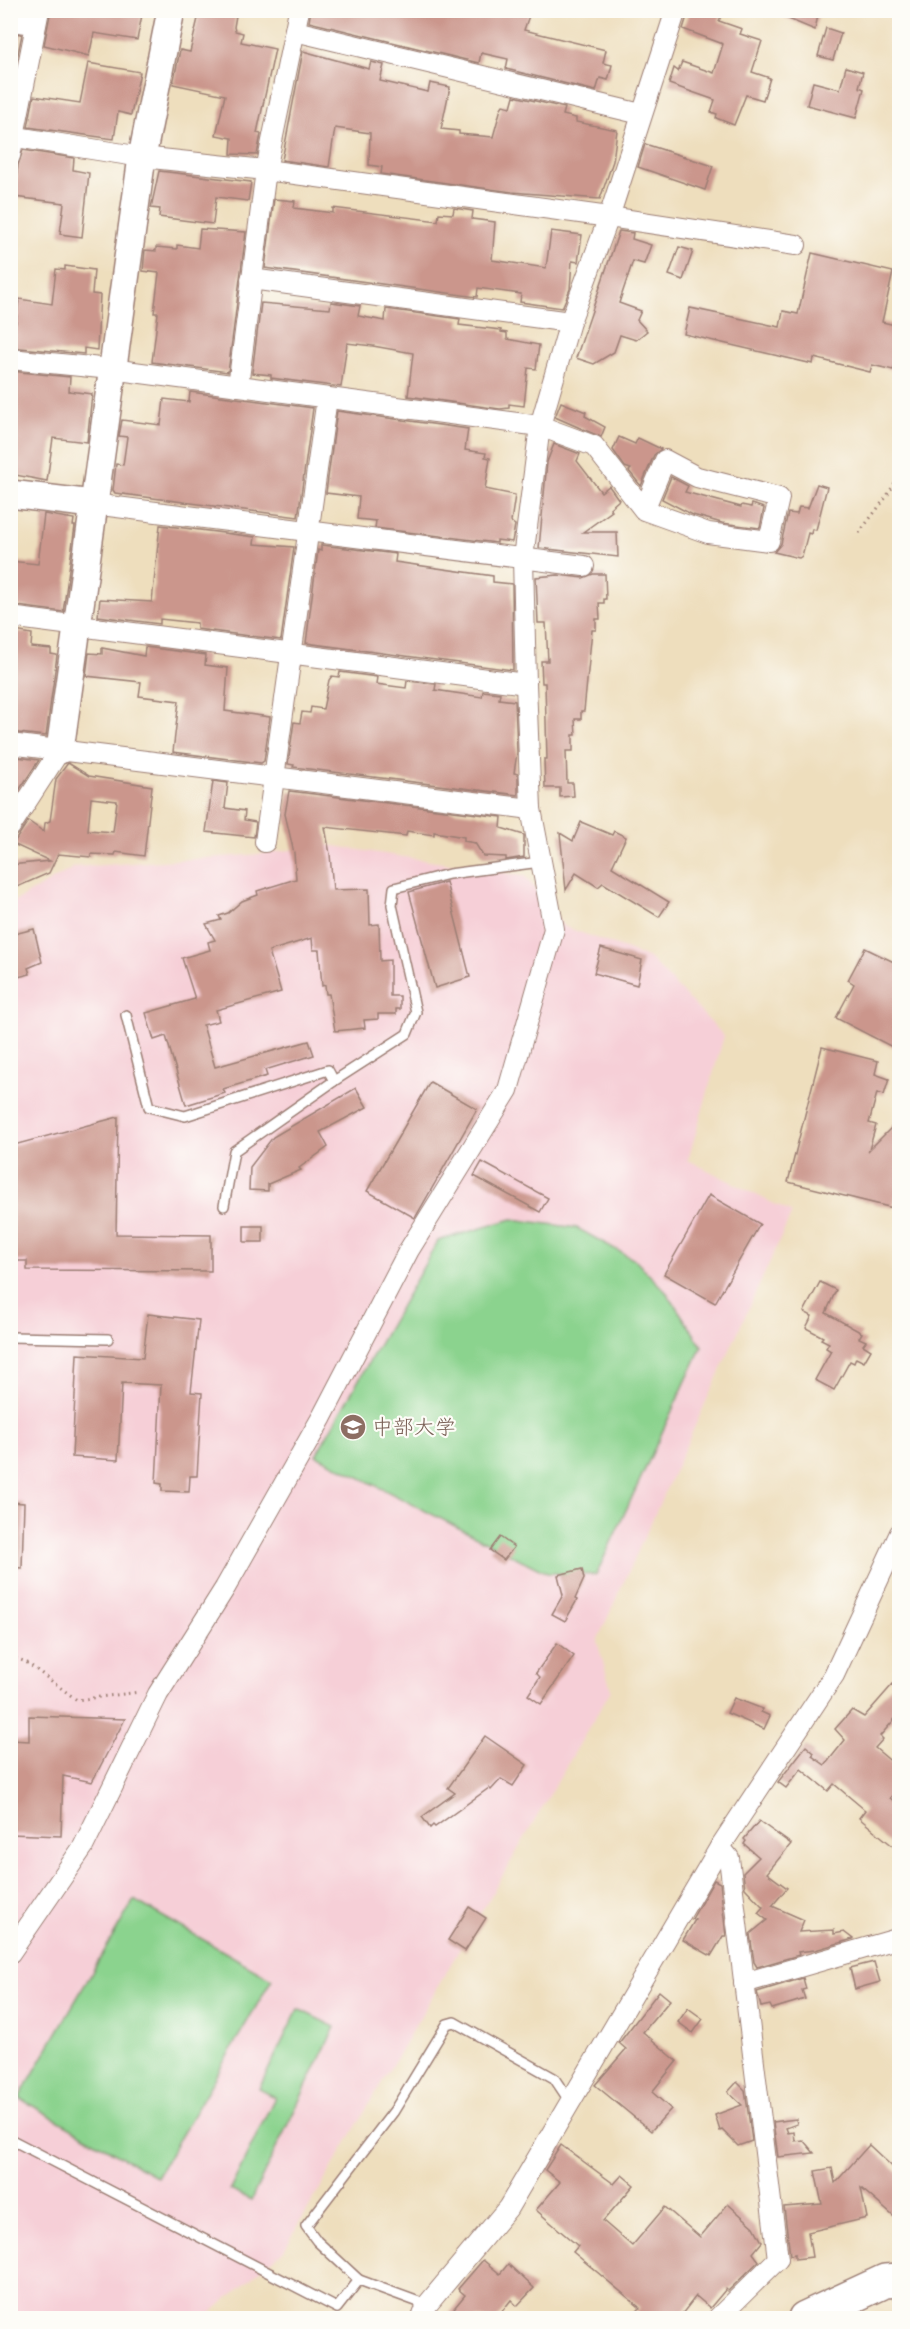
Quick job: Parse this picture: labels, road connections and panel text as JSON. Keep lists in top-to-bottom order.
{
  "places": {
    "school or university": ["中部大学"]
  }
}
